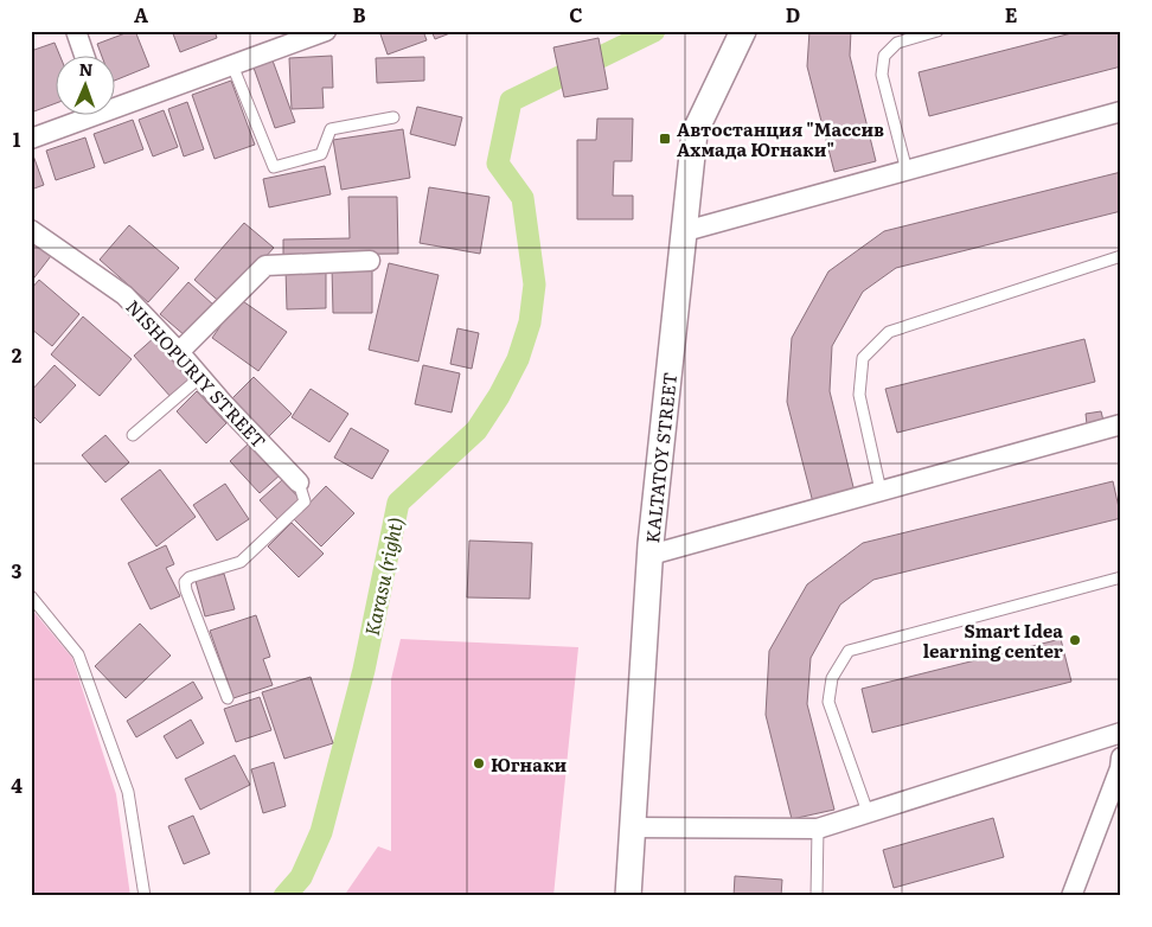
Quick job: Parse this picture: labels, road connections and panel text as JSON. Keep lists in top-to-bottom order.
{
  "streets": {
    "street": ["NISHOPURIY STREET", "KALTATOY STREET"]
  },
  "water": ["Karasu (right)"],
  "places": {
    "transit": ["Автостанция \"Массив Ахмада Югнаки\""],
    "other": ["Smart Idea learning center", "Югнаки"]
  },
  "north": "top",
  "grid": {
    "columns": [
      "A",
      "B",
      "C",
      "D",
      "E"
    ],
    "rows": [
      "1",
      "2",
      "3",
      "4"
    ]
  }
}
